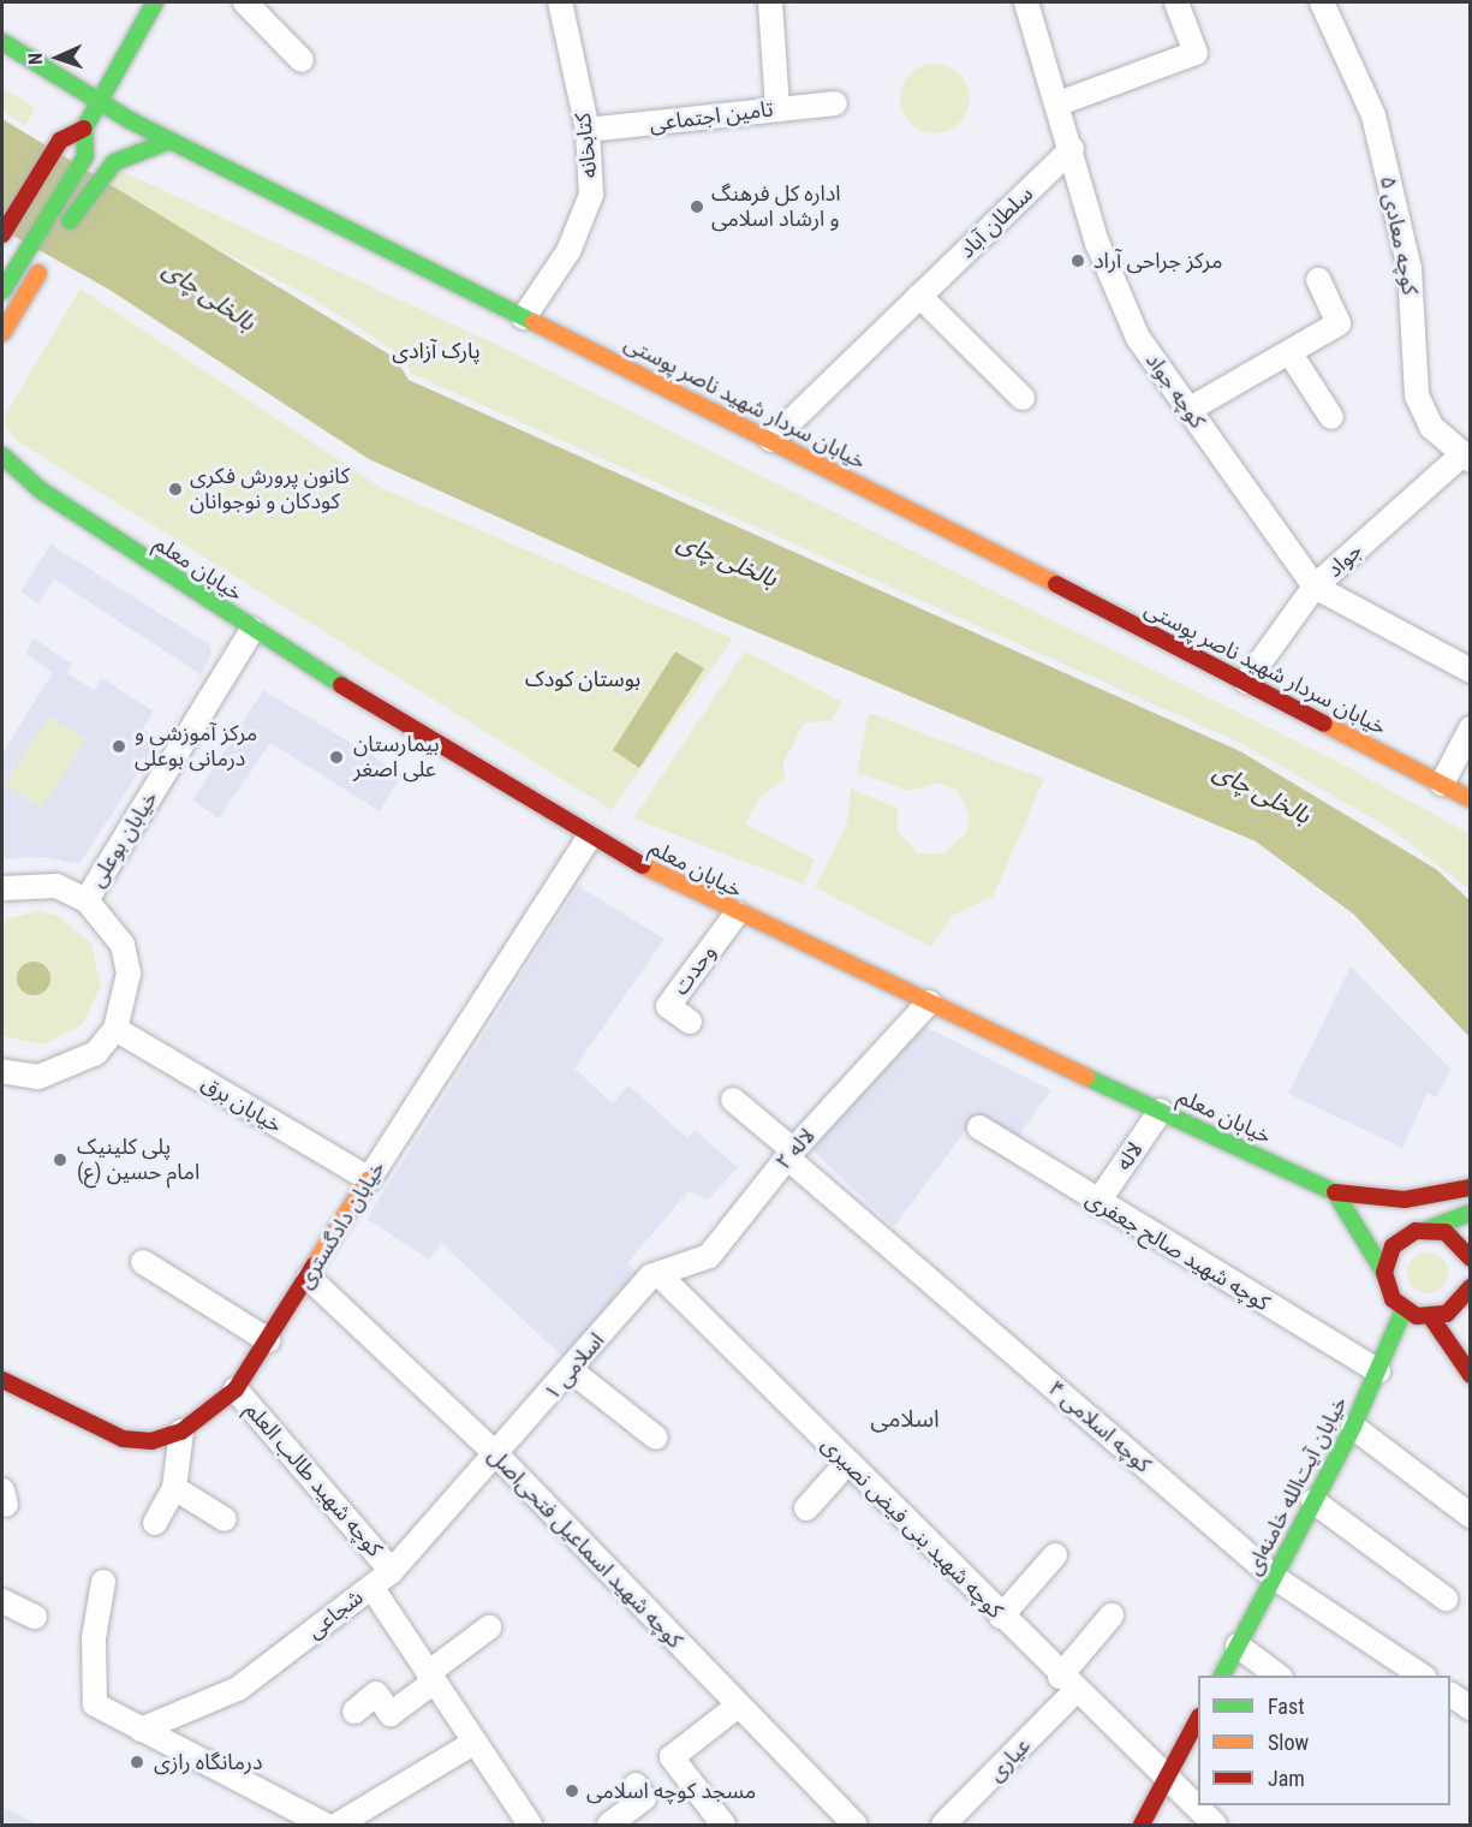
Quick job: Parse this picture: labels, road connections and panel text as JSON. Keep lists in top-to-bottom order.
{
  "streets": {
    "main road": [
      "خیابان سردار شهید ناصر پوستی",
      "خیابان معلم",
      "خیابان دادگستری",
      "خیابان آیت‌الله خامنه‌ای"
    ],
    "street": [
      "تامین اجتماعی",
      "کتابخانه",
      "سلطان آباد",
      "کوچه معادی ۵",
      "کوچه جواد",
      "جواد",
      "خیابان بوعلی",
      "وحدت",
      "خیابان برق",
      "لاله ۲",
      "لاله",
      "کوچه شهید صالح جعفری",
      "اسلامی ۱",
      "کوچه اسلامی ۴",
      "کوچه شهید طالب العلم",
      "کوچه شهید بنی فیض نصیری",
      "کوچه شهید اسماعیل فتحی‌اصل",
      "شجاعی",
      "عیاری"
    ]
  },
  "crossings": [
    ["تامین اجتماعی", "کتابخانه"],
    ["کتابخانه", "خیابان سردار شهید ناصر پوستی"],
    ["سلطان آباد", "کوچه جواد"],
    ["سلطان آباد", "خیابان سردار شهید ناصر پوستی"],
    ["کوچه معادی ۵", "جواد"],
    ["کوچه جواد", "جواد"],
    ["خیابان سردار شهید ناصر پوستی", "جواد"],
    ["خیابان معلم", "خیابان بوعلی"],
    ["خیابان معلم", "وحدت"],
    ["خیابان معلم", "لاله ۲"],
    ["خیابان معلم", "لاله"],
    ["خیابان معلم", "خیابان دادگستری"],
    ["خیابان برق", "خیابان دادگستری"],
    ["لاله ۲", "اسلامی ۱"],
    ["لاله ۲", "کوچه اسلامی ۴"],
    ["لاله ۲", "کوچه شهید بنی فیض نصیری"],
    ["لاله", "کوچه شهید صالح جعفری"],
    ["خیابان دادگستری", "کوچه شهید طالب العلم"],
    ["خیابان دادگستری", "کوچه شهید اسماعیل فتحی‌اصل"],
    ["کوچه شهید صالح جعفری", "خیابان آیت‌الله خامنه‌ای"],
    ["اسلامی ۱", "کوچه شهید بنی فیض نصیری"],
    ["اسلامی ۱", "کوچه شهید اسماعیل فتحی‌اصل"],
    ["اسلامی ۱", "شجاعی"],
    ["کوچه اسلامی ۴", "خیابان آیت‌الله خامنه‌ای"],
    ["کوچه شهید طالب العلم", "شجاعی"],
    ["کوچه شهید بنی فیض نصیری", "عیاری"],
    ["کوچه شهید اسماعیل فتحی‌اصل", "شجاعی"]
  ],
  "districts": ["اسلامی"],
  "water": ["بالخلی چای"],
  "parks": ["پارک آزادی", "بوستان کودک"],
  "places": [
    "اداره کل فرهنگ و ارشاد اسلامی",
    "مرکز جراحی آراد",
    "کانون پرورش فکری کودکان و نوجوانان",
    "مرکز آموزشی و درمانی بوعلی",
    "بیمارستان علی اصغر",
    "پلی کلینیک امام حسین (ع)",
    "درمانگاه رازی",
    "مسجد کوچه اسلامی"
  ],
  "legend": ["Fast", "Slow", "Jam"],
  "north": "left"
}
